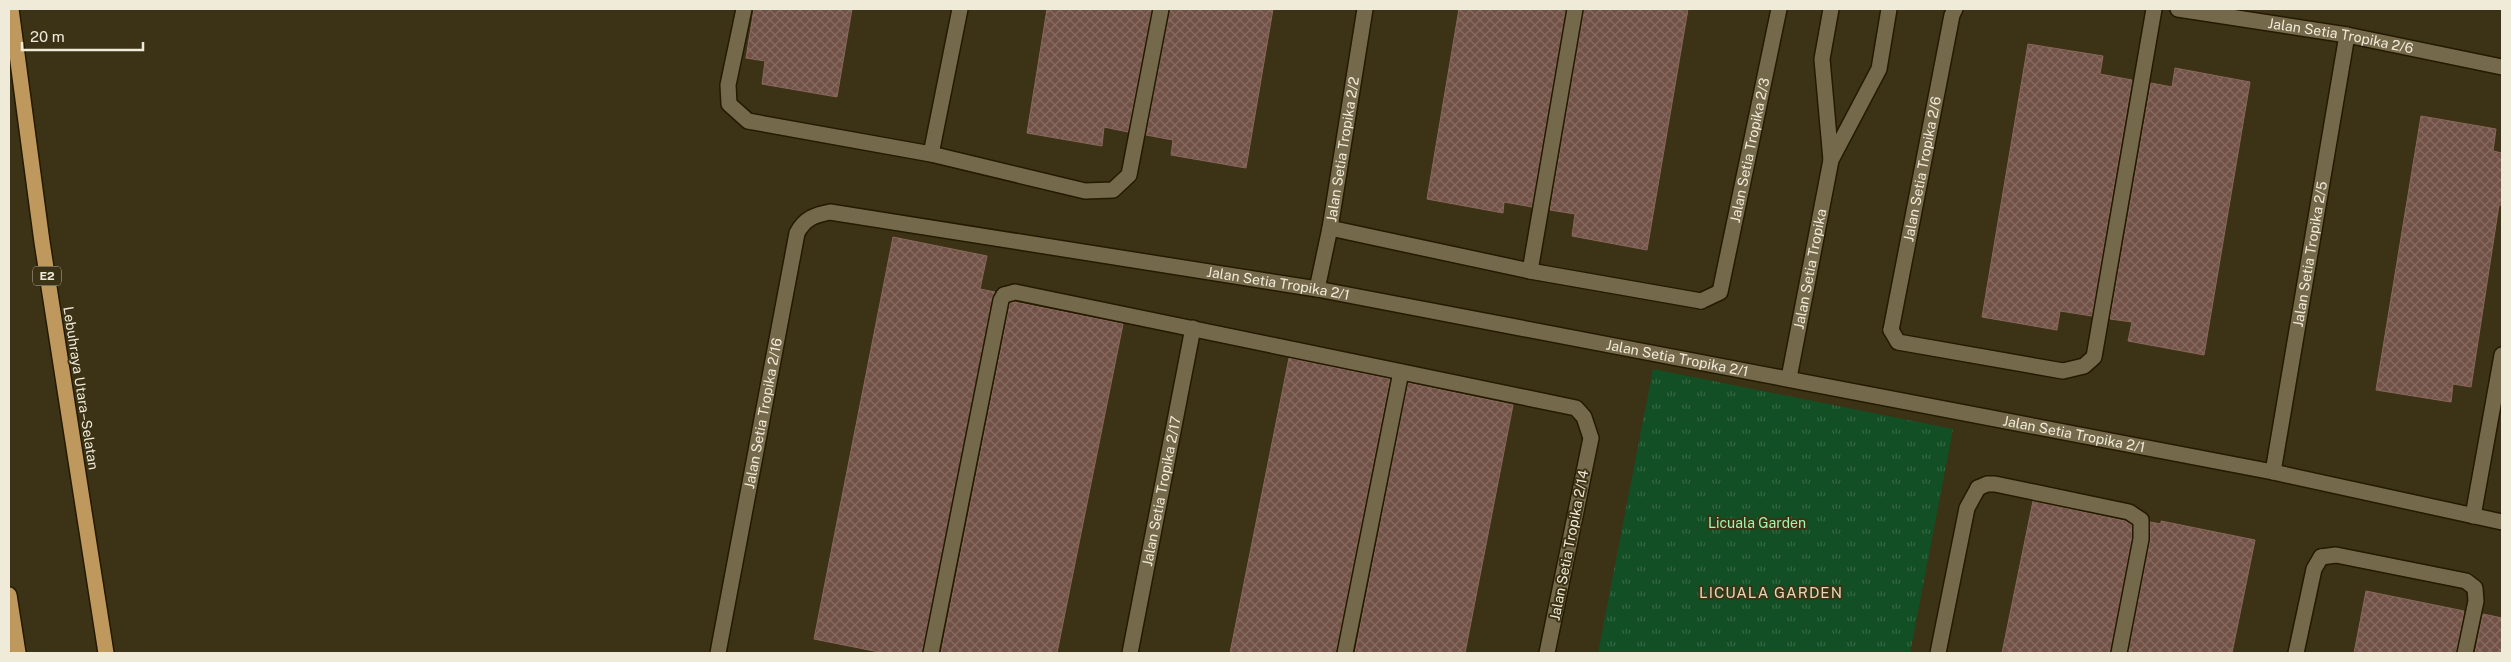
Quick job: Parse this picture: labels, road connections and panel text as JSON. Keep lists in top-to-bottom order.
{
  "streets": {
    "highway": ["E2", "Lebuhraya Utara–Selatan"],
    "street": [
      "Jalan Setia Tropika 2/6",
      "Jalan Setia Tropika 2/2",
      "Jalan Setia Tropika 2/3",
      "Jalan Setia Tropika 2/5",
      "Jalan Setia Tropika",
      "Jalan Setia Tropika 2/1",
      "Jalan Setia Tropika 2/16",
      "Jalan Setia Tropika 2/17",
      "Jalan Setia Tropika 2/14"
    ]
  },
  "crossings": [
    ["Jalan Setia Tropika 2/6", "Jalan Setia Tropika 2/5"],
    ["Jalan Setia Tropika 2/2", "Jalan Setia Tropika 2/1"],
    ["Jalan Setia Tropika 2/5", "Jalan Setia Tropika 2/1"],
    ["Jalan Setia Tropika", "Jalan Setia Tropika 2/1"],
    ["Jalan Setia Tropika 2/1", "Jalan Setia Tropika 2/16"]
  ],
  "districts": ["LICUALA GARDEN"],
  "parks": ["Licuala Garden"],
  "scale_bar": "20 m"
}
